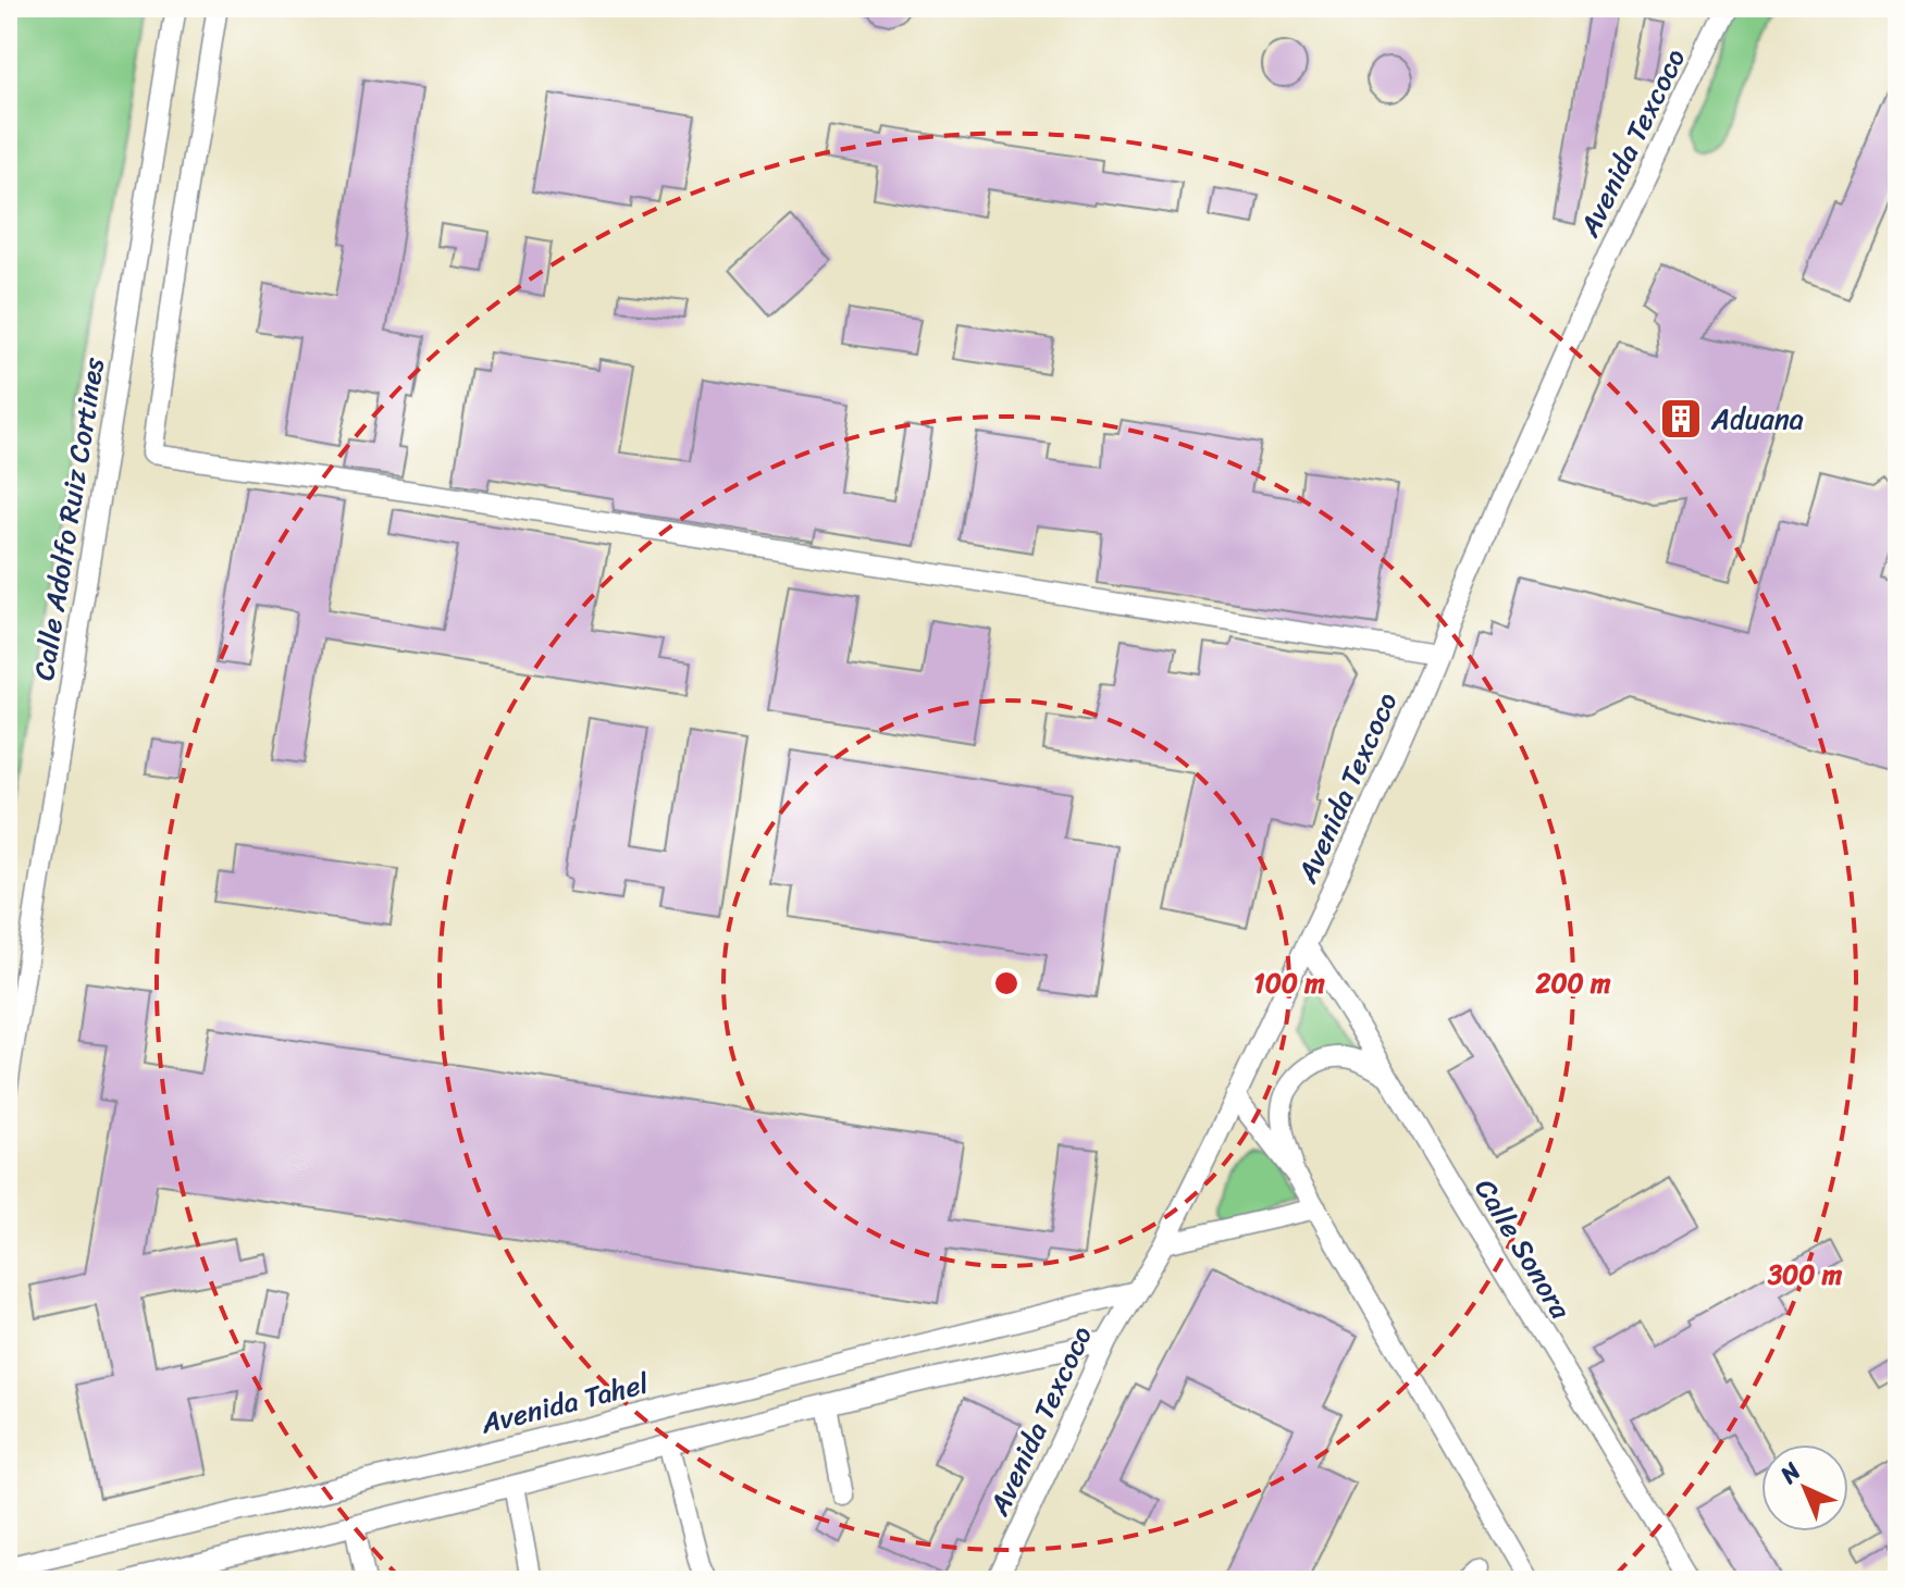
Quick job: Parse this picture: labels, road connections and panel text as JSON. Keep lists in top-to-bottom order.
{
  "streets": {
    "street": [
      "Avenida Texcoco",
      "Calle Adolfo Ruiz Cortines",
      "Calle Sonora",
      "Avenida Tahel"
    ]
  },
  "crossings": [
    ["Avenida Texcoco", "Calle Sonora"],
    ["Avenida Texcoco", "Avenida Tahel"]
  ],
  "places": {
    "building": ["Aduana"]
  },
  "north": "top left",
  "rings": ["100 m", "200 m", "300 m"]
}
